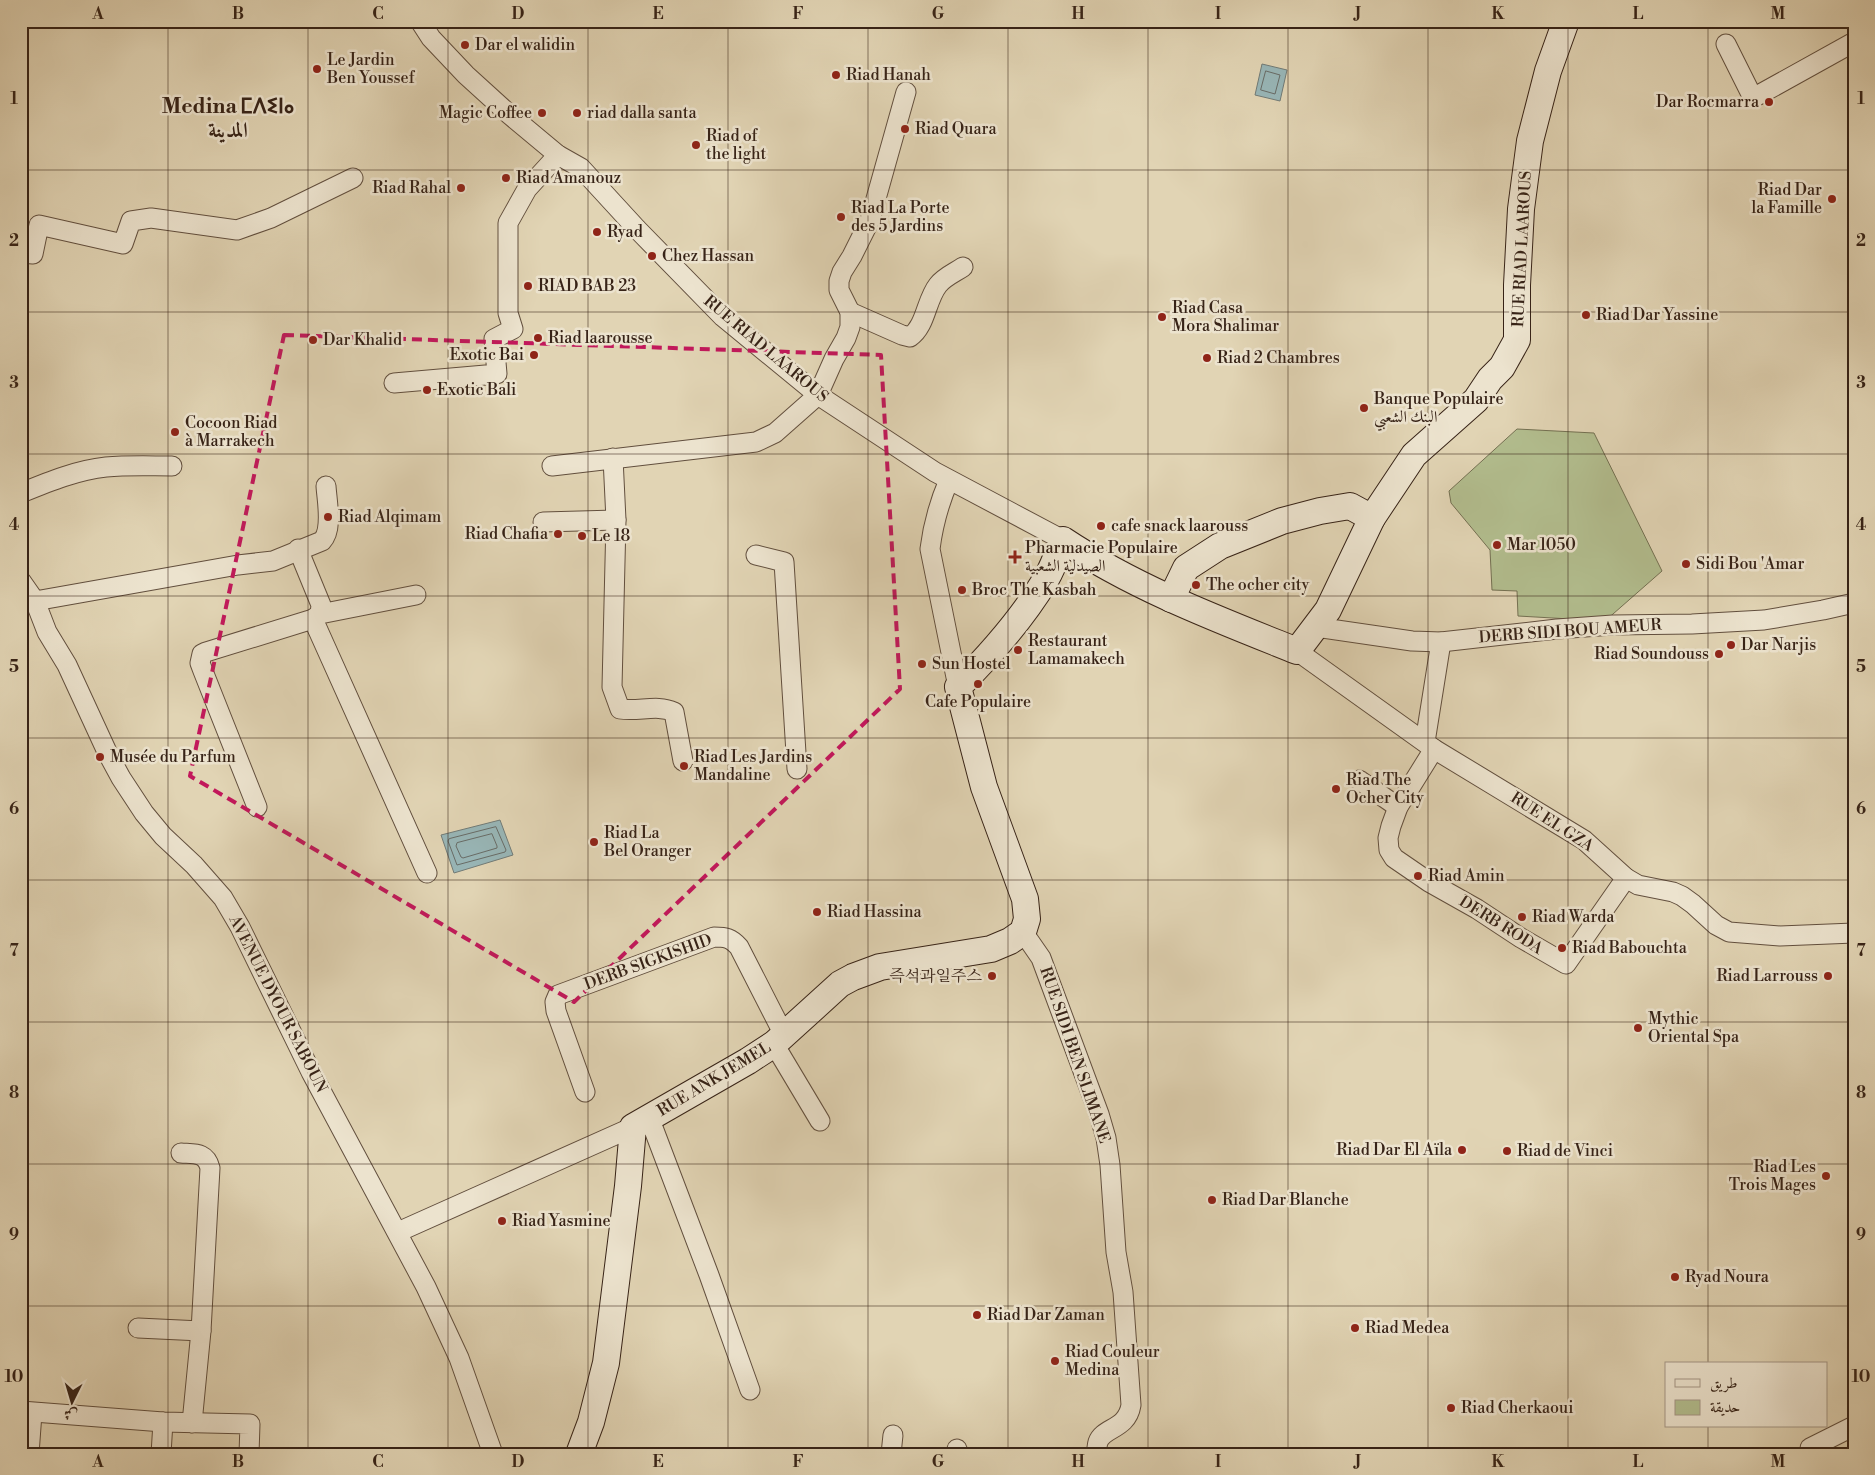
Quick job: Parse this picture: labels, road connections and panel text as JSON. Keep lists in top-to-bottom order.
{
  "streets": {
    "street": [
      "RUE RIAD LAAROUS",
      "DERB SIDI BOU AMEUR",
      "RUE EL GZA",
      "DERB RODA",
      "DERB SIGKISHID",
      "AVENUE DYOUR SABOUN",
      "RUE SIDI BEN SLIMANE",
      "RUE ANK JEMEL"
    ]
  },
  "crossings": [
    ["RUE RIAD LAAROUS", "DERB SIDI BOU AMEUR"],
    ["RUE RIAD LAAROUS", "RUE EL GZA"],
    ["RUE EL GZA", "DERB RODA"],
    ["DERB SIGKISHID", "RUE ANK JEMEL"],
    ["AVENUE DYOUR SABOUN", "RUE ANK JEMEL"],
    ["RUE SIDI BEN SLIMANE", "RUE ANK JEMEL"]
  ],
  "districts": ["Medina ⵎⴷⵉⵏⴰ المدينة"],
  "places": {
    "other": [
      "Dar el walidin",
      "Le Jardin Ben Youssef",
      "Riad Hanah",
      "Dar Rocmarra",
      "Magic Coffee",
      "riad dalla santa",
      "Riad Quara",
      "Riad of the light",
      "Riad Amanouz",
      "Riad Rahal",
      "Riad Dar la Famille",
      "Riad La Porte des 5 Jardins",
      "Ryad",
      "Chez Hassan",
      "RIAD BAB 23",
      "Riad Dar Yassine",
      "Riad Casa Mora Shalimar",
      "Riad laarousse",
      "Dar Khalid",
      "Exotic Bai",
      "Riad 2 Chambres",
      "Exotic Bali",
      "Banque Populaire البنك الشعبي",
      "Cocoon Riad à Marrakech",
      "Riad Alqimam",
      "cafe snack laarouss",
      "Riad Chafia",
      "Le 18",
      "Mar 1050",
      "Sidi Bou 'Amar",
      "The ocher city",
      "Broc The Kasbah",
      "Dar Narjis",
      "Restaurant Lamamakech",
      "Riad Soundouss",
      "Sun Hostel",
      "Cafe Populaire",
      "Musée du Parfum",
      "Riad Les Jardins Mandaline",
      "Riad The Ocher City",
      "Riad La Bel Oranger",
      "Riad Amin",
      "Riad Hassina",
      "Riad Warda",
      "Riad Babouchta",
      "즉석과일주스",
      "Riad Larrouss",
      "Mythic Oriental Spa",
      "Riad Dar El Aïla",
      "Riad de Vinci",
      "Riad Les Trois Mages",
      "Riad Dar Blanche",
      "Riad Yasmine",
      "Ryad Noura",
      "Riad Dar Zaman",
      "Riad Medea",
      "Riad Couleur Medina",
      "Riad Cherkaoui"
    ],
    "health": ["Pharmacie Populaire الصيدلية الشعبية"]
  },
  "legend": ["طريق", "حديقة"],
  "north": "bottom",
  "grid": {
    "columns": [
      "A",
      "B",
      "C",
      "D",
      "E",
      "F",
      "G",
      "H",
      "I",
      "J",
      "K",
      "L",
      "M"
    ],
    "rows": [
      "1",
      "2",
      "3",
      "4",
      "5",
      "6",
      "7",
      "8",
      "9",
      "10"
    ]
  }
}
